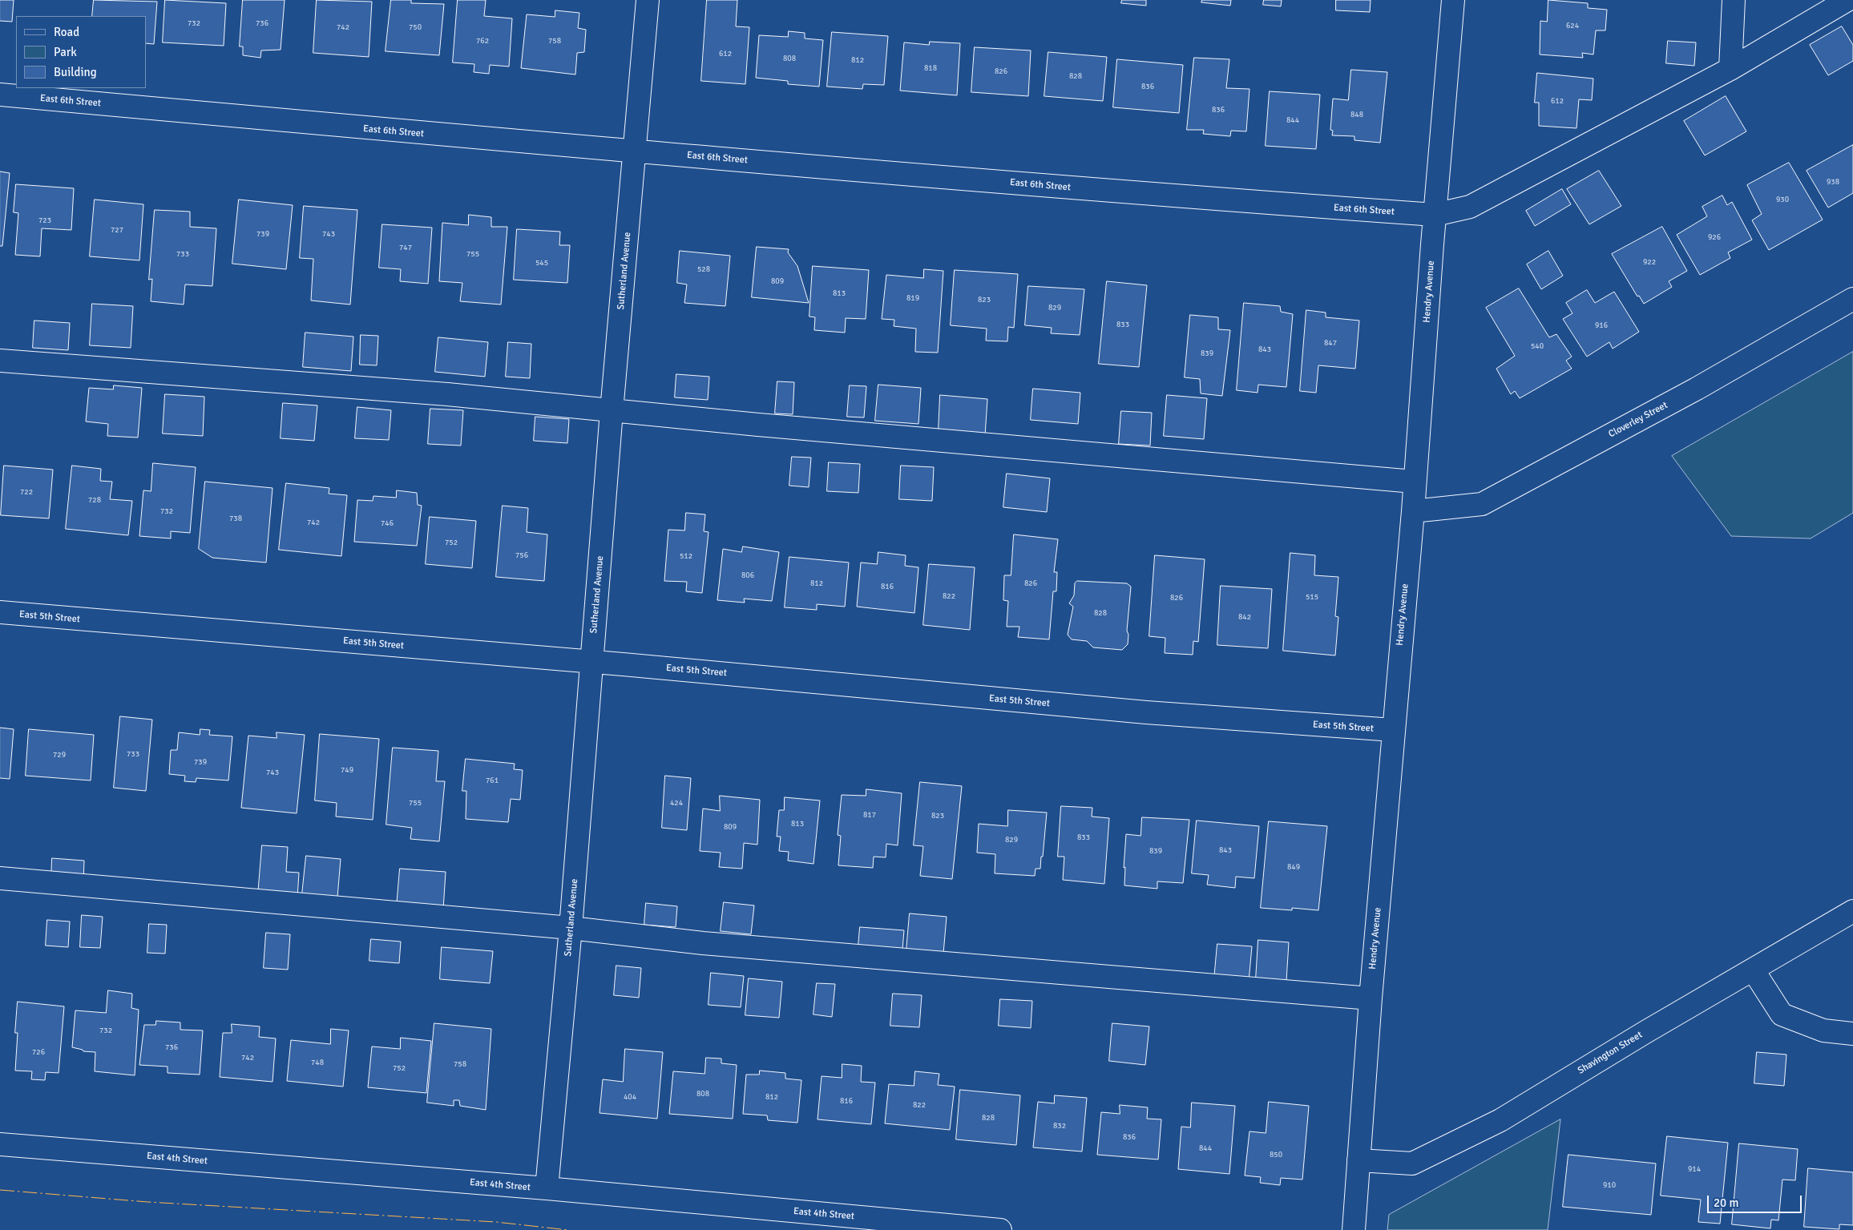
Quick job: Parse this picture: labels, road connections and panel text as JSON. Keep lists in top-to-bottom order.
{
  "streets": {
    "street": [
      "East 6th Street",
      "Sutherland Avenue",
      "Hendry Avenue",
      "Cloverley Street",
      "East 5th Street",
      "Shavington Street",
      "East 4th Street"
    ]
  },
  "crossings": [
    ["East 6th Street", "Sutherland Avenue"],
    ["East 6th Street", "Hendry Avenue"],
    ["Sutherland Avenue", "East 5th Street"],
    ["Sutherland Avenue", "East 4th Street"],
    ["Hendry Avenue", "Cloverley Street"],
    ["Hendry Avenue", "East 5th Street"],
    ["Hendry Avenue", "Shavington Street"]
  ],
  "house_numbers": [
    "732",
    "736",
    "624",
    "742",
    "750",
    "762",
    "758",
    "612",
    "808",
    "812",
    "818",
    "826",
    "828",
    "836",
    "612",
    "836",
    "848",
    "844",
    "938",
    "930",
    "723",
    "727",
    "739",
    "743",
    "926",
    "747",
    "733",
    "755",
    "922",
    "545",
    "528",
    "809",
    "813",
    "819",
    "823",
    "829",
    "833",
    "916",
    "847",
    "540",
    "843",
    "839",
    "722",
    "728",
    "732",
    "738",
    "742",
    "746",
    "752",
    "756",
    "512",
    "806",
    "812",
    "826",
    "816",
    "822",
    "515",
    "826",
    "828",
    "842",
    "733",
    "729",
    "739",
    "749",
    "743",
    "761",
    "755",
    "424",
    "817",
    "823",
    "813",
    "809",
    "833",
    "829",
    "843",
    "839",
    "849",
    "732",
    "736",
    "726",
    "742",
    "748",
    "758",
    "752",
    "808",
    "404",
    "812",
    "816",
    "822",
    "828",
    "832",
    "836",
    "844",
    "850",
    "914",
    "910"
  ],
  "legend": ["Road", "Park", "Building"],
  "scale_bar": "20 m"
}
